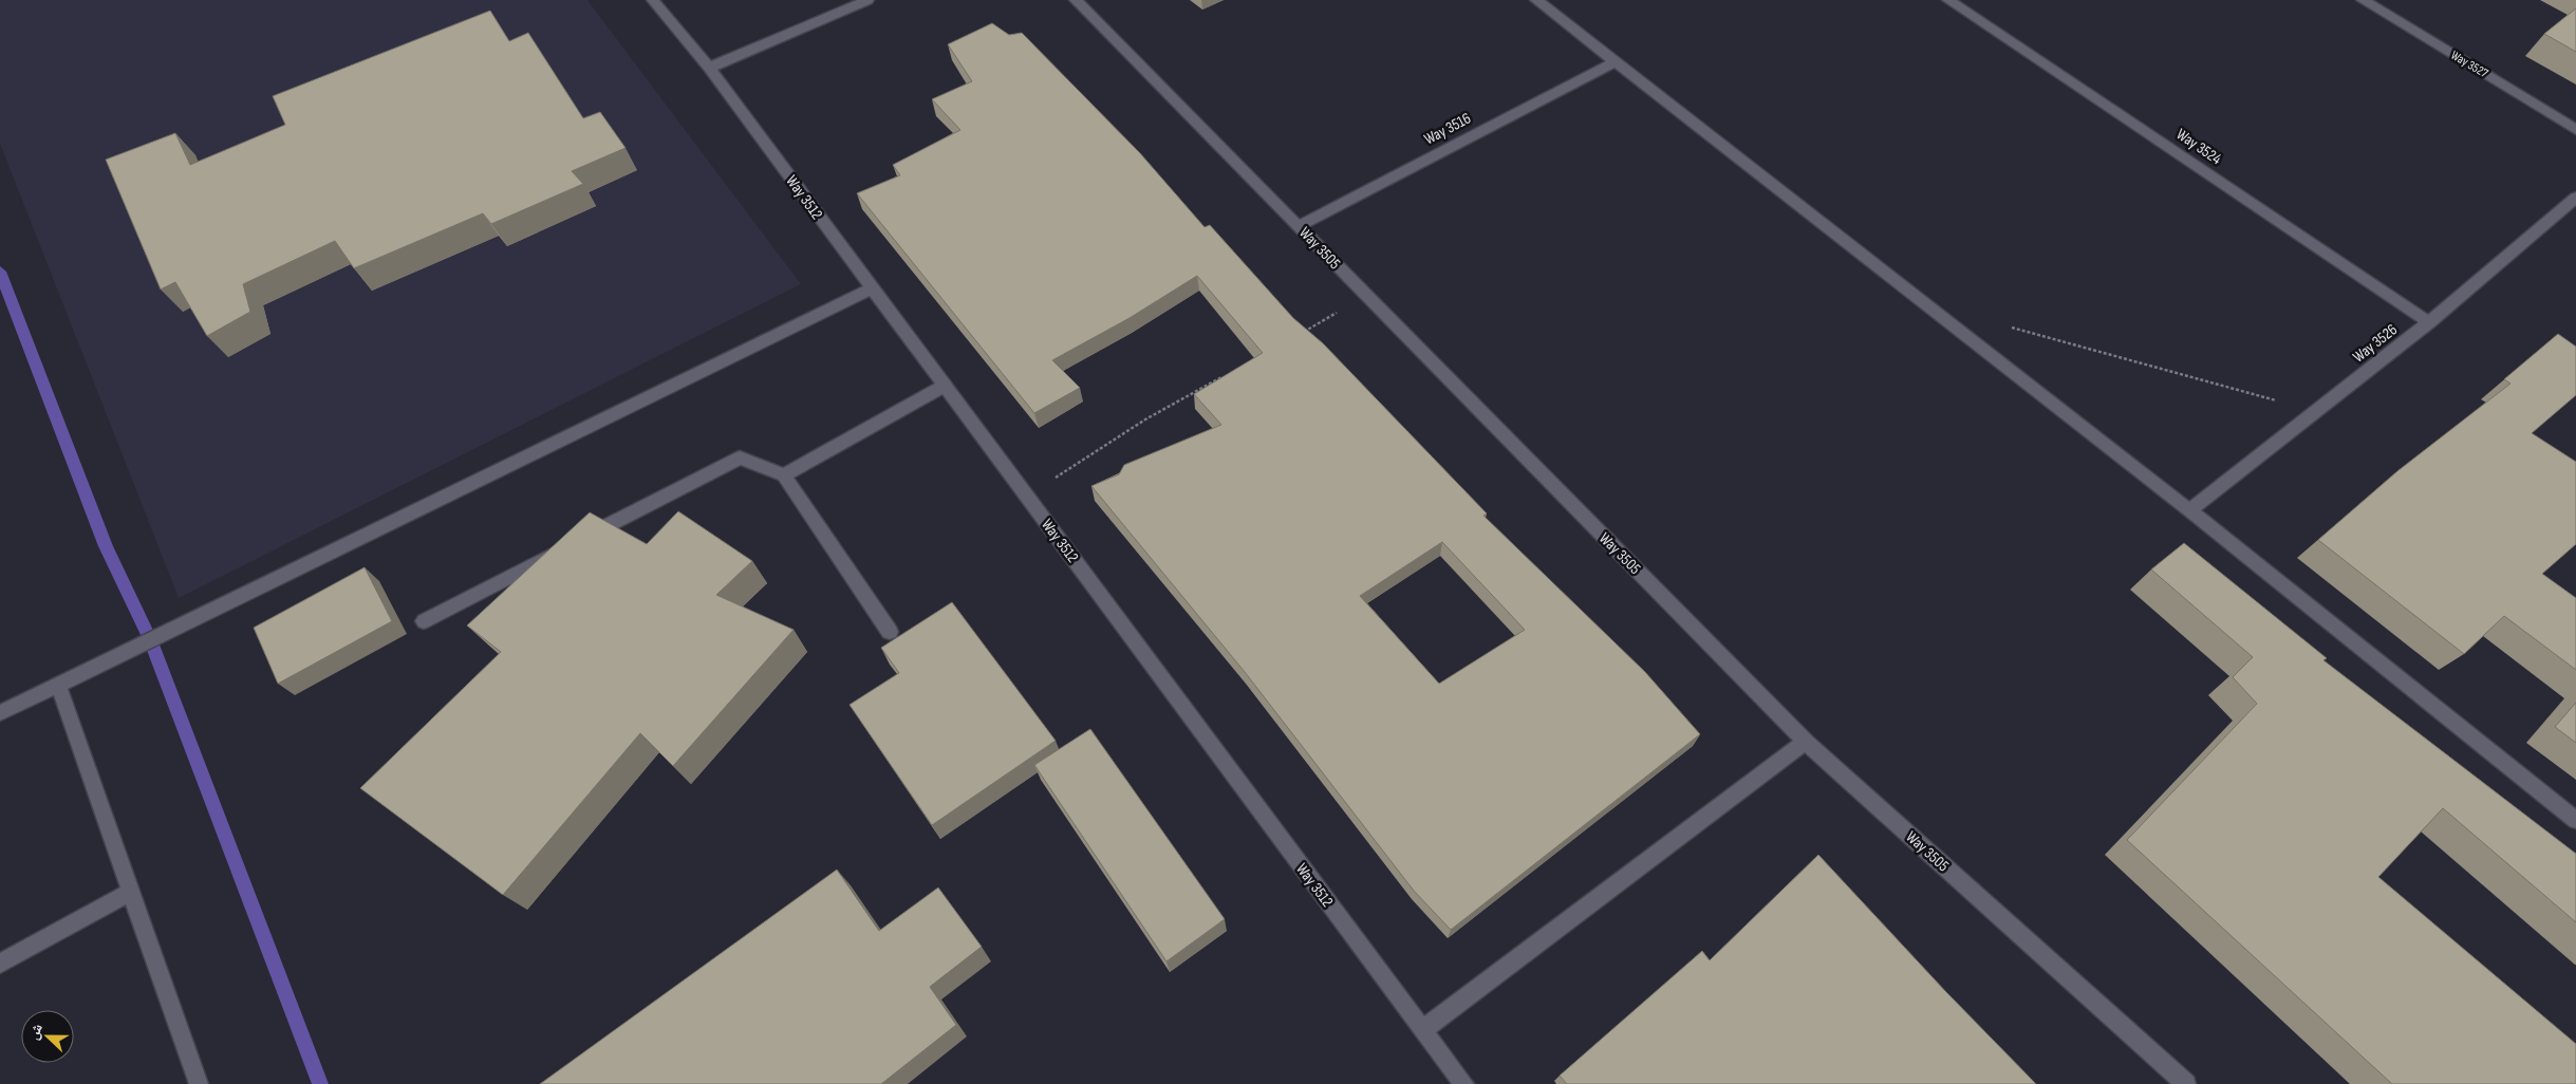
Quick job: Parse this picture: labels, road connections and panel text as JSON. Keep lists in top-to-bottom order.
{
  "streets": {
    "street": [
      "Way 3527",
      "Way 3516",
      "Way 3524",
      "Way 3512",
      "Way 3505",
      "Way 3526"
    ]
  },
  "crossings": [
    ["Way 3516", "Way 3505"],
    ["Way 3524", "Way 3526"]
  ],
  "north": "left"
}
